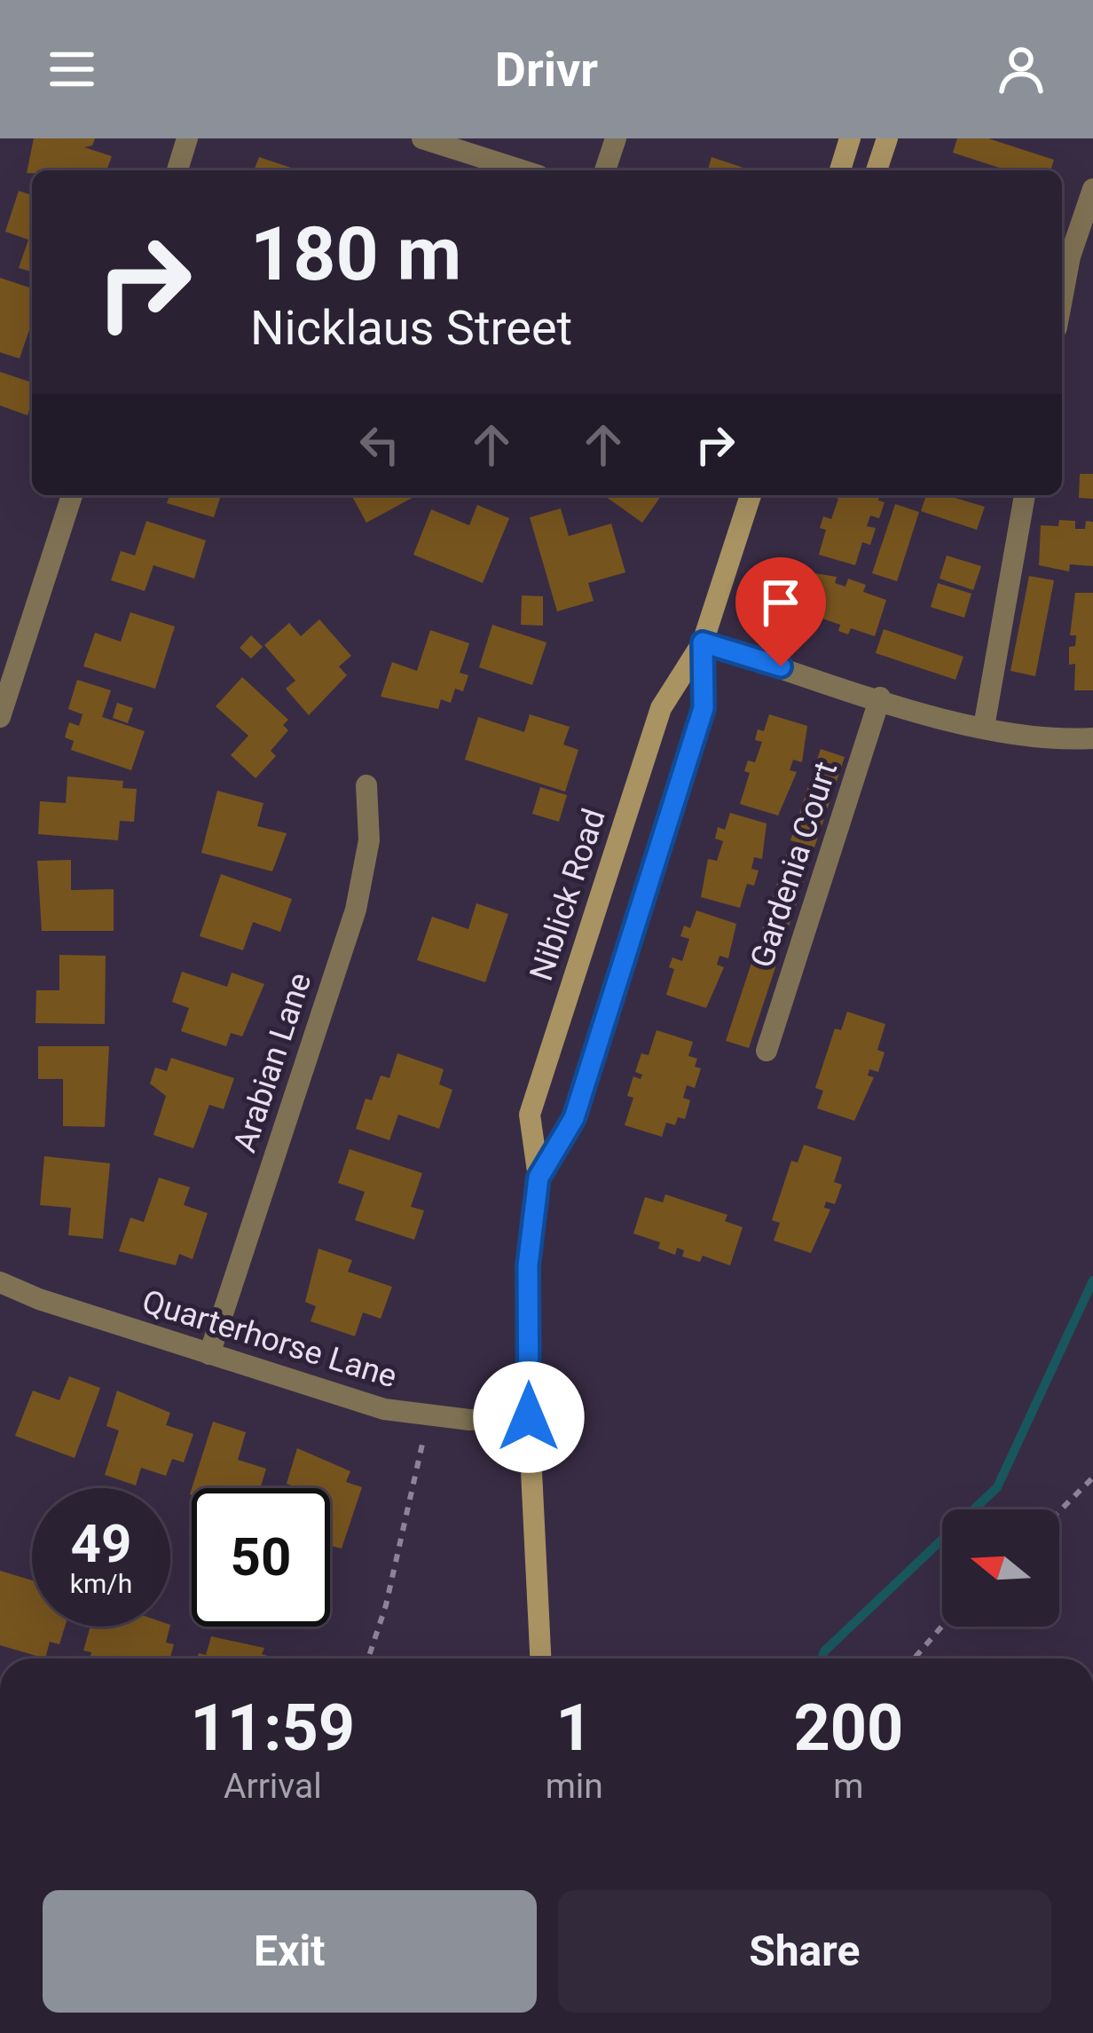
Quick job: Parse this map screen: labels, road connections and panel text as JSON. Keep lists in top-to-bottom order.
{
  "streets": {
    "main road": ["Niblick Road"],
    "street": ["Gardenia Court", "Arabian Lane", "Quarterhorse Lane"]
  },
  "crossings": [
    ["Niblick Road", "Quarterhorse Lane"],
    ["Arabian Lane", "Quarterhorse Lane"]
  ],
  "north": "left",
  "page": {
    "header": "Drivr",
    "turn": ["180 m", "Nicklaus Street"],
    "speed": "49 km/h",
    "limit": "50",
    "eta": [
      "11:59",
      "Arrival",
      "1",
      "min",
      "200",
      "m"
    ],
    "buttons": ["Exit", "Share"]
  }
}
